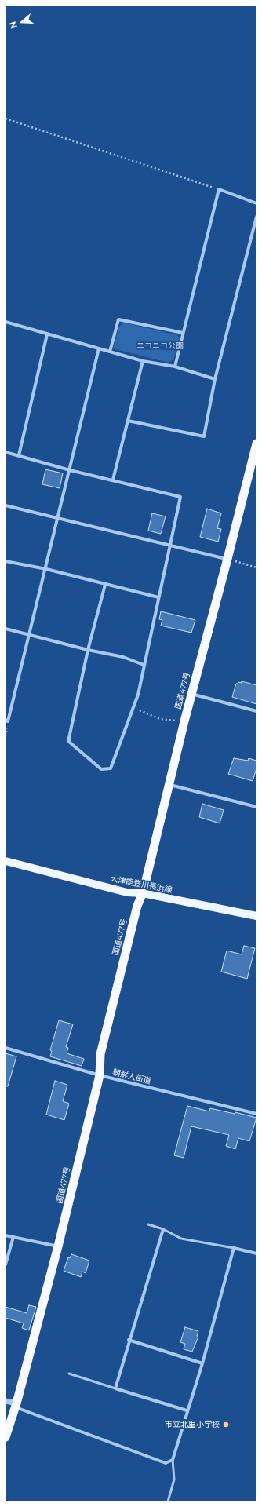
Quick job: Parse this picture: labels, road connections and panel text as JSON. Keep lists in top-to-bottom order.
{
  "streets": {
    "highway": ["国道477号"],
    "main road": ["大津能登川長浜線"],
    "street": ["朝鮮人街道"]
  },
  "crossings": [
    ["国道477号", "大津能登川長浜線"],
    ["国道477号", "朝鮮人街道"]
  ],
  "parks": ["ニコニコ公園"],
  "places": ["市立北里小学校"],
  "north": "left"
}
